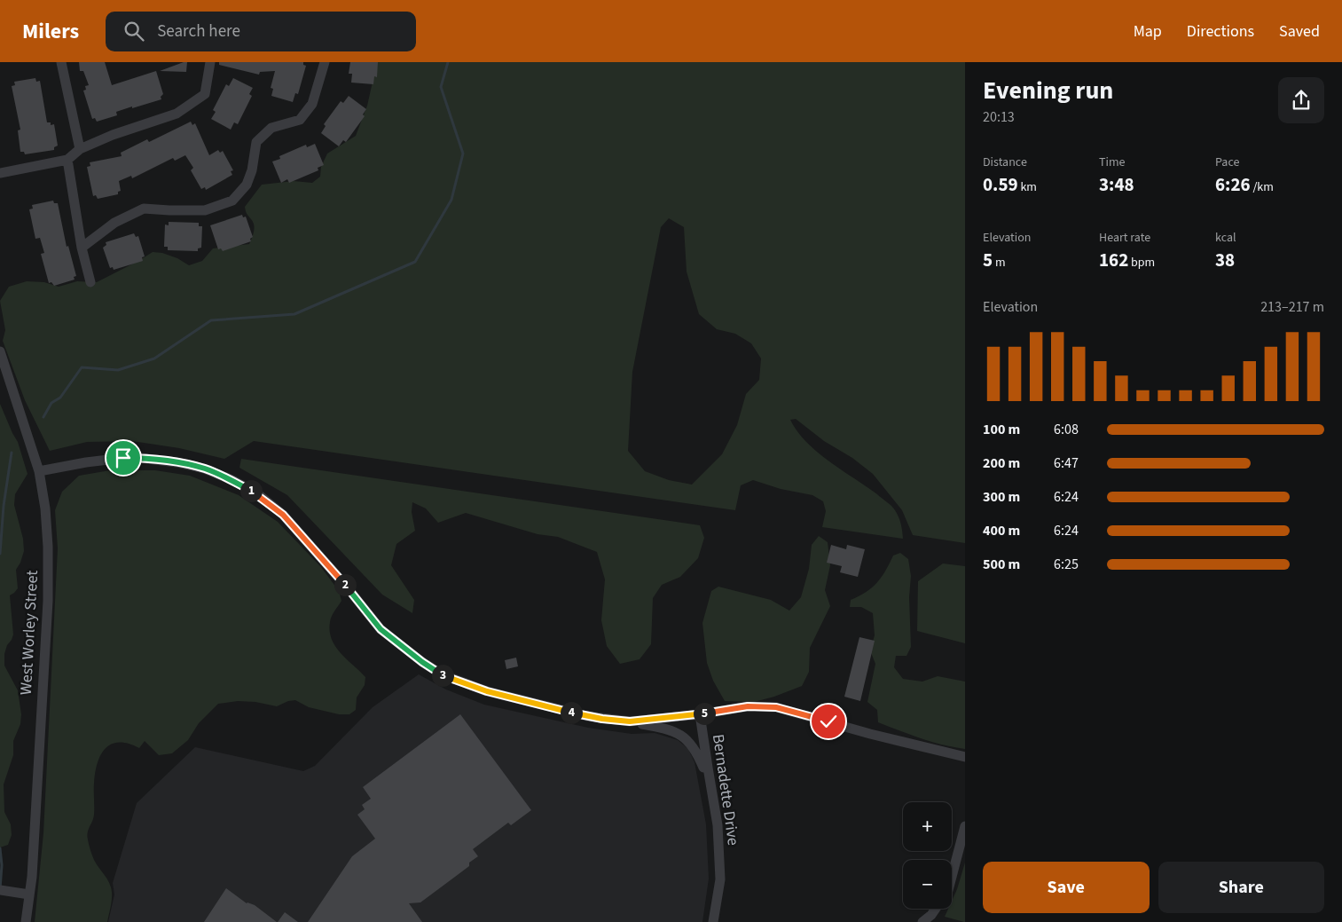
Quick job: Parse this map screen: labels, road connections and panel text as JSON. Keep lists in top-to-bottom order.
{
  "streets": {
    "street": ["West Worley Street", "Bernadette Drive"]
  },
  "page": {
    "header": "Milers",
    "search": "Search here",
    "nav": ["Map", "Directions", "Saved"],
    "heading": ["Evening run", "20:13"],
    "stats": [
      ["Distance", "0.59 km"],
      ["Time", "3:48"],
      ["Pace", "6:26 /km"],
      ["Elevation", "5 m"],
      ["Heart rate", "162 bpm"],
      ["kcal", "38"]
    ],
    "chart": ["Elevation", "213–217 m"],
    "list": [
      {
        "name": "100 m",
        "note": "6:08"
      },
      {
        "name": "200 m",
        "note": "6:47"
      },
      {
        "name": "300 m",
        "note": "6:24"
      },
      {
        "name": "400 m",
        "note": "6:24"
      },
      {
        "name": "500 m",
        "note": "6:25"
      }
    ],
    "pins": [
      "1",
      "2",
      "3",
      "4",
      "5"
    ],
    "map_buttons": ["+", "−"],
    "buttons": ["Save", "Share"]
  }
}
